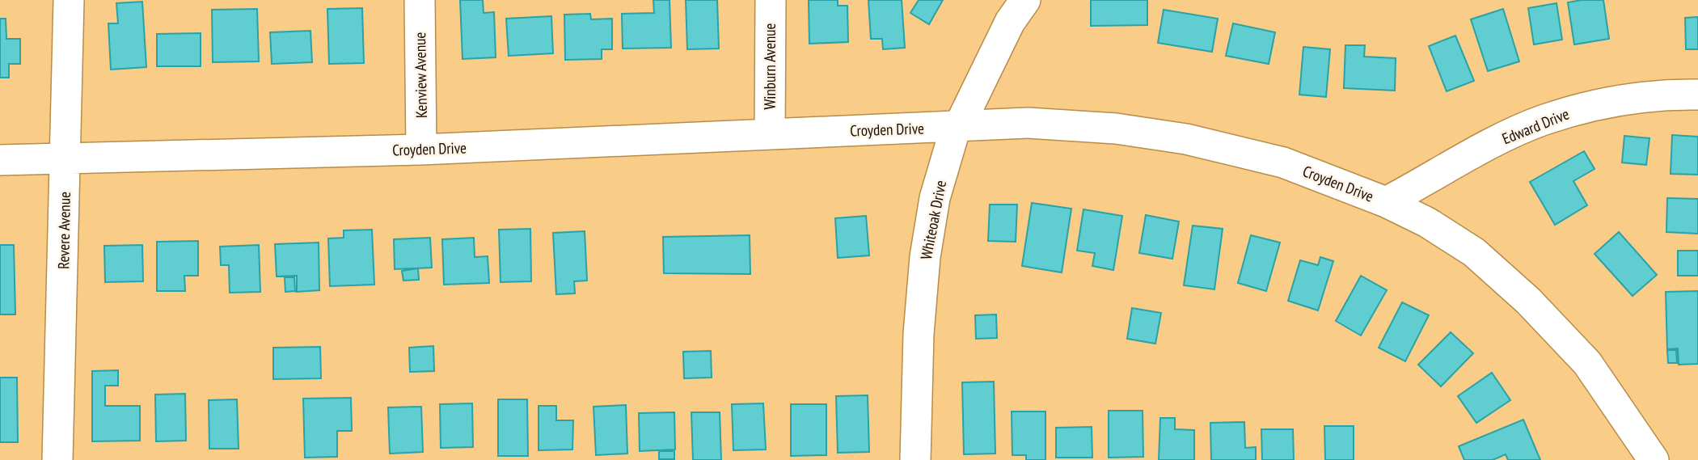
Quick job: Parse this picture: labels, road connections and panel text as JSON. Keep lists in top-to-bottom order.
{
  "streets": {
    "street": [
      "Winburn Avenue",
      "Kenview Avenue",
      "Edward Drive",
      "Croyden Drive",
      "Whiteoak Drive",
      "Revere Avenue"
    ]
  },
  "crossings": [
    ["Winburn Avenue", "Croyden Drive"],
    ["Kenview Avenue", "Croyden Drive"],
    ["Edward Drive", "Croyden Drive"],
    ["Croyden Drive", "Whiteoak Drive"],
    ["Croyden Drive", "Revere Avenue"]
  ]
}
